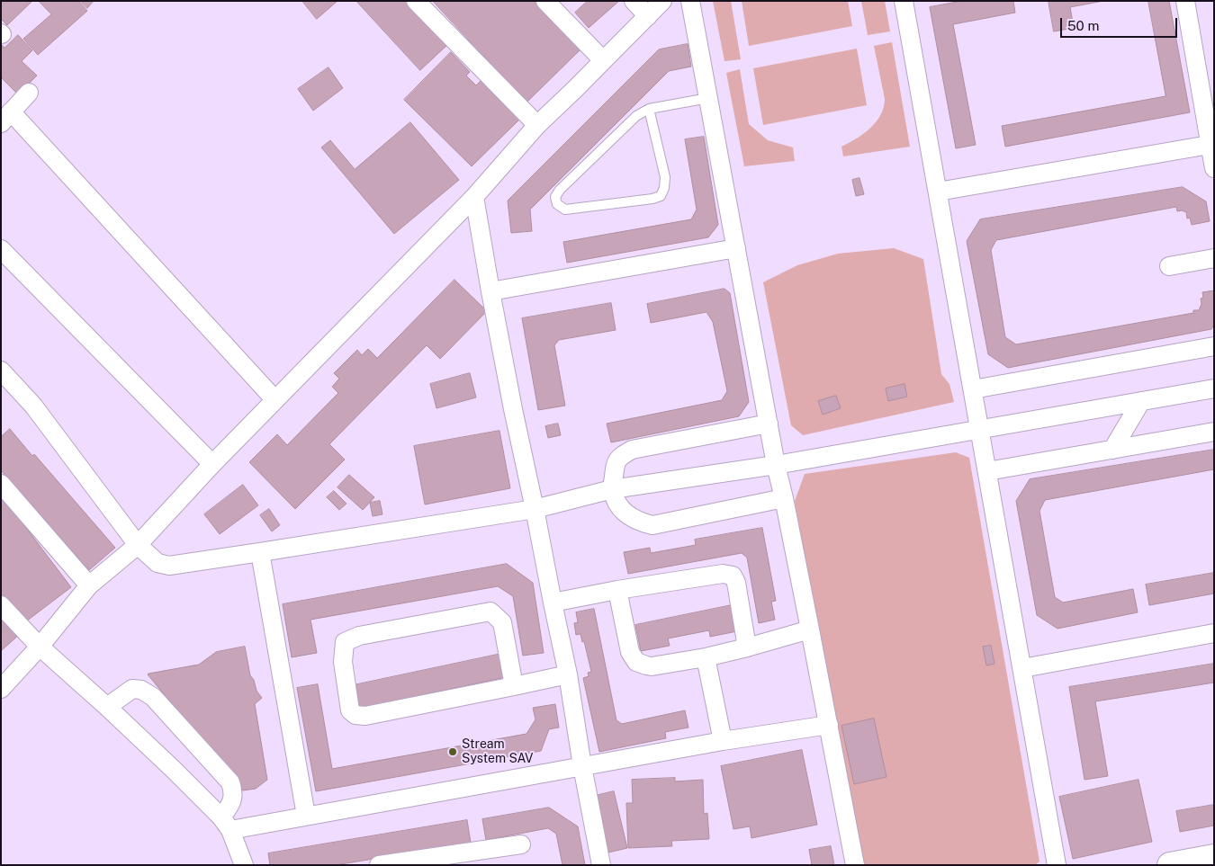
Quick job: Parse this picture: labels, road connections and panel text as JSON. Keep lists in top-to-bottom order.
{
  "places": ["Stream System SAV"],
  "scale_bar": "50 m"
}
